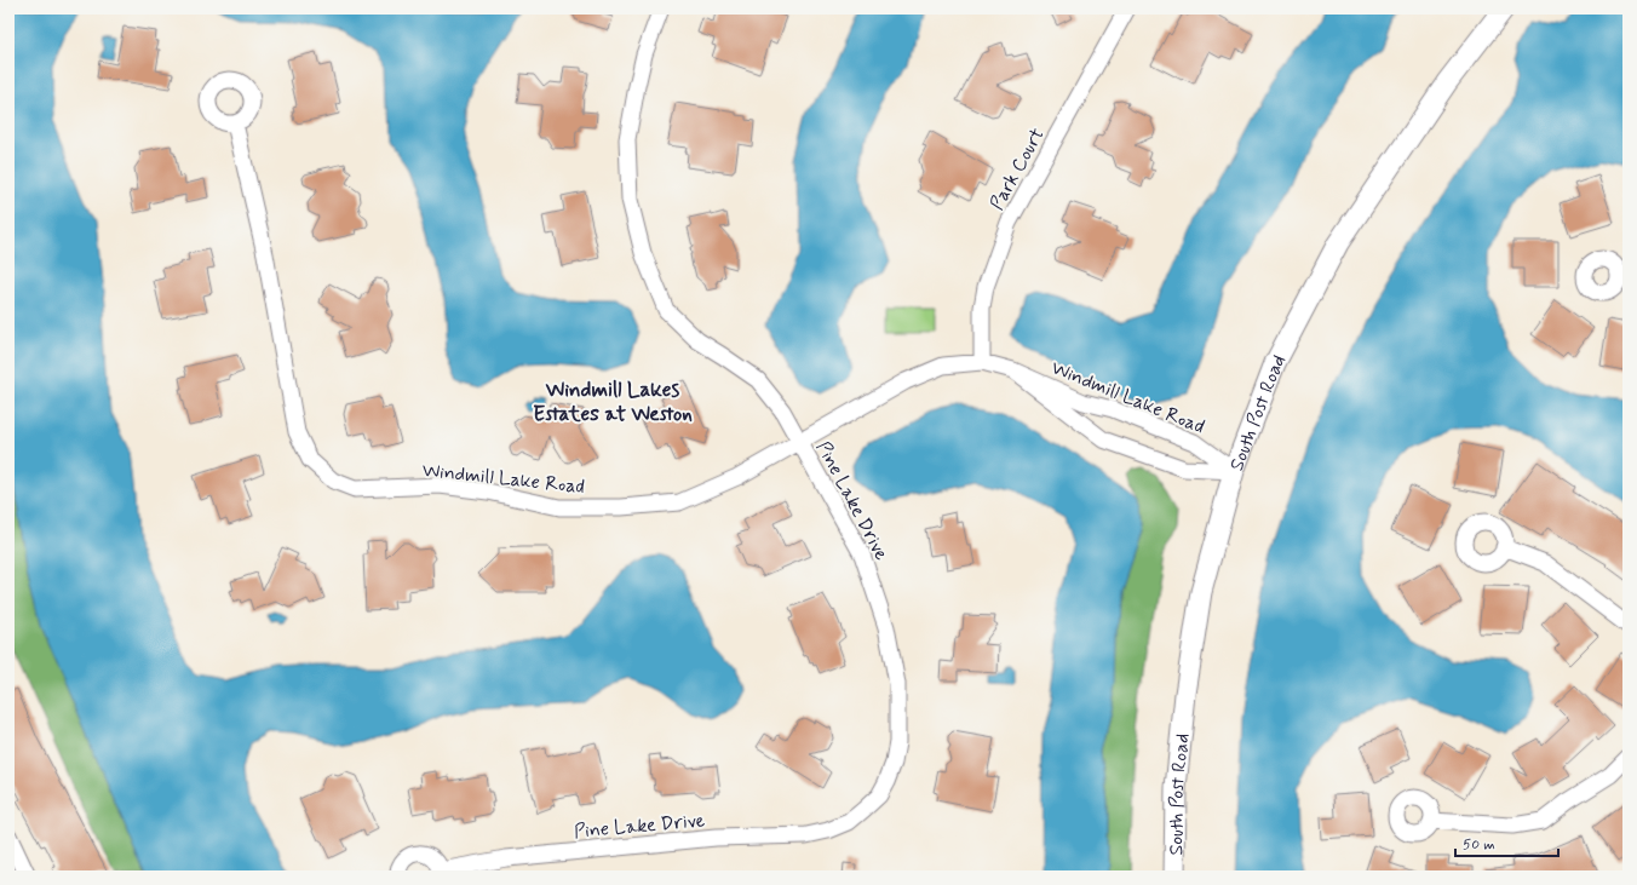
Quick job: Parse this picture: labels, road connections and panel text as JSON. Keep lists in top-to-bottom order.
{
  "streets": {
    "street": [
      "Park Court",
      "Windmill Lake Road",
      "South Post Road",
      "Pine Lake Drive"
    ]
  },
  "crossings": [
    ["Park Court", "Windmill Lake Road"],
    ["Windmill Lake Road", "South Post Road"],
    ["Windmill Lake Road", "Pine Lake Drive"]
  ],
  "districts": ["Windmill Lakes Estates at Weston"],
  "scale_bar": "50 m"
}
